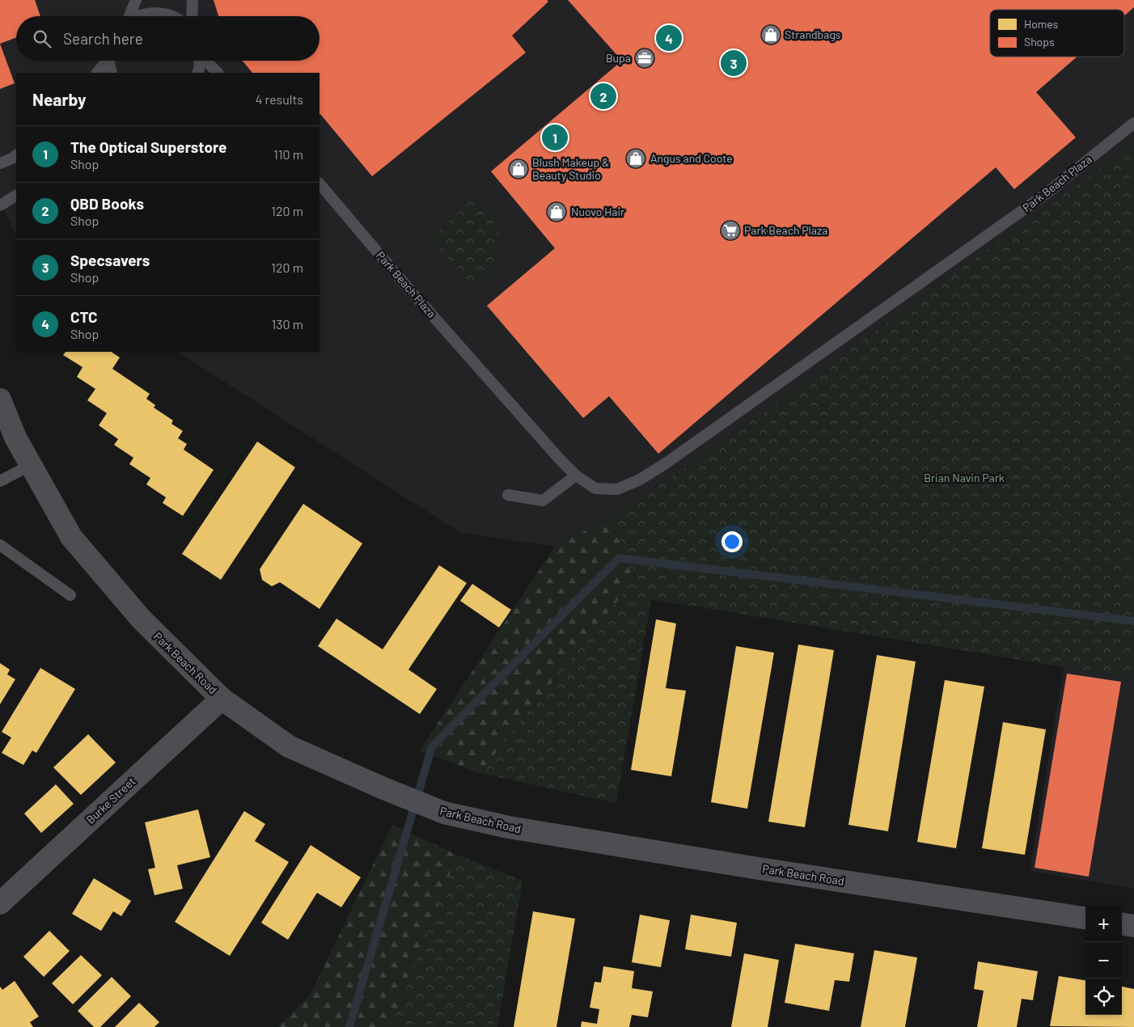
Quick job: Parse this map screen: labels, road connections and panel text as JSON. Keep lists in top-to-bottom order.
{
  "streets": {
    "street": ["Park Beach Road", "Burke Street"],
    "lane": ["Park Beach Plaza"]
  },
  "crossings": [
    ["Park Beach Road", "Burke Street"]
  ],
  "parks": ["Brian Navin Park"],
  "places": {
    "shop": [
      "Strandbags",
      "Angus and Coote",
      "Blush Makeup & Beauty Studio",
      "Nuovo Hair"
    ],
    "office": ["Bupa"],
    "supermarket": ["Park Beach Plaza"]
  },
  "legend": ["Homes", "Shops"],
  "page": {
    "search": "Search here",
    "pins": [
      "4",
      "3",
      "2",
      "1"
    ],
    "heading": ["Nearby", "4 results"],
    "list": [
      {
        "mark": "1",
        "name": "The Optical Superstore",
        "note": "Shop",
        "value": "110 m"
      },
      {
        "mark": "2",
        "name": "QBD Books",
        "note": "Shop",
        "value": "120 m"
      },
      {
        "mark": "3",
        "name": "Specsavers",
        "note": "Shop",
        "value": "120 m"
      },
      {
        "mark": "4",
        "name": "CTC",
        "note": "Shop",
        "value": "130 m"
      }
    ],
    "map_buttons": ["+", "−"]
  }
}
